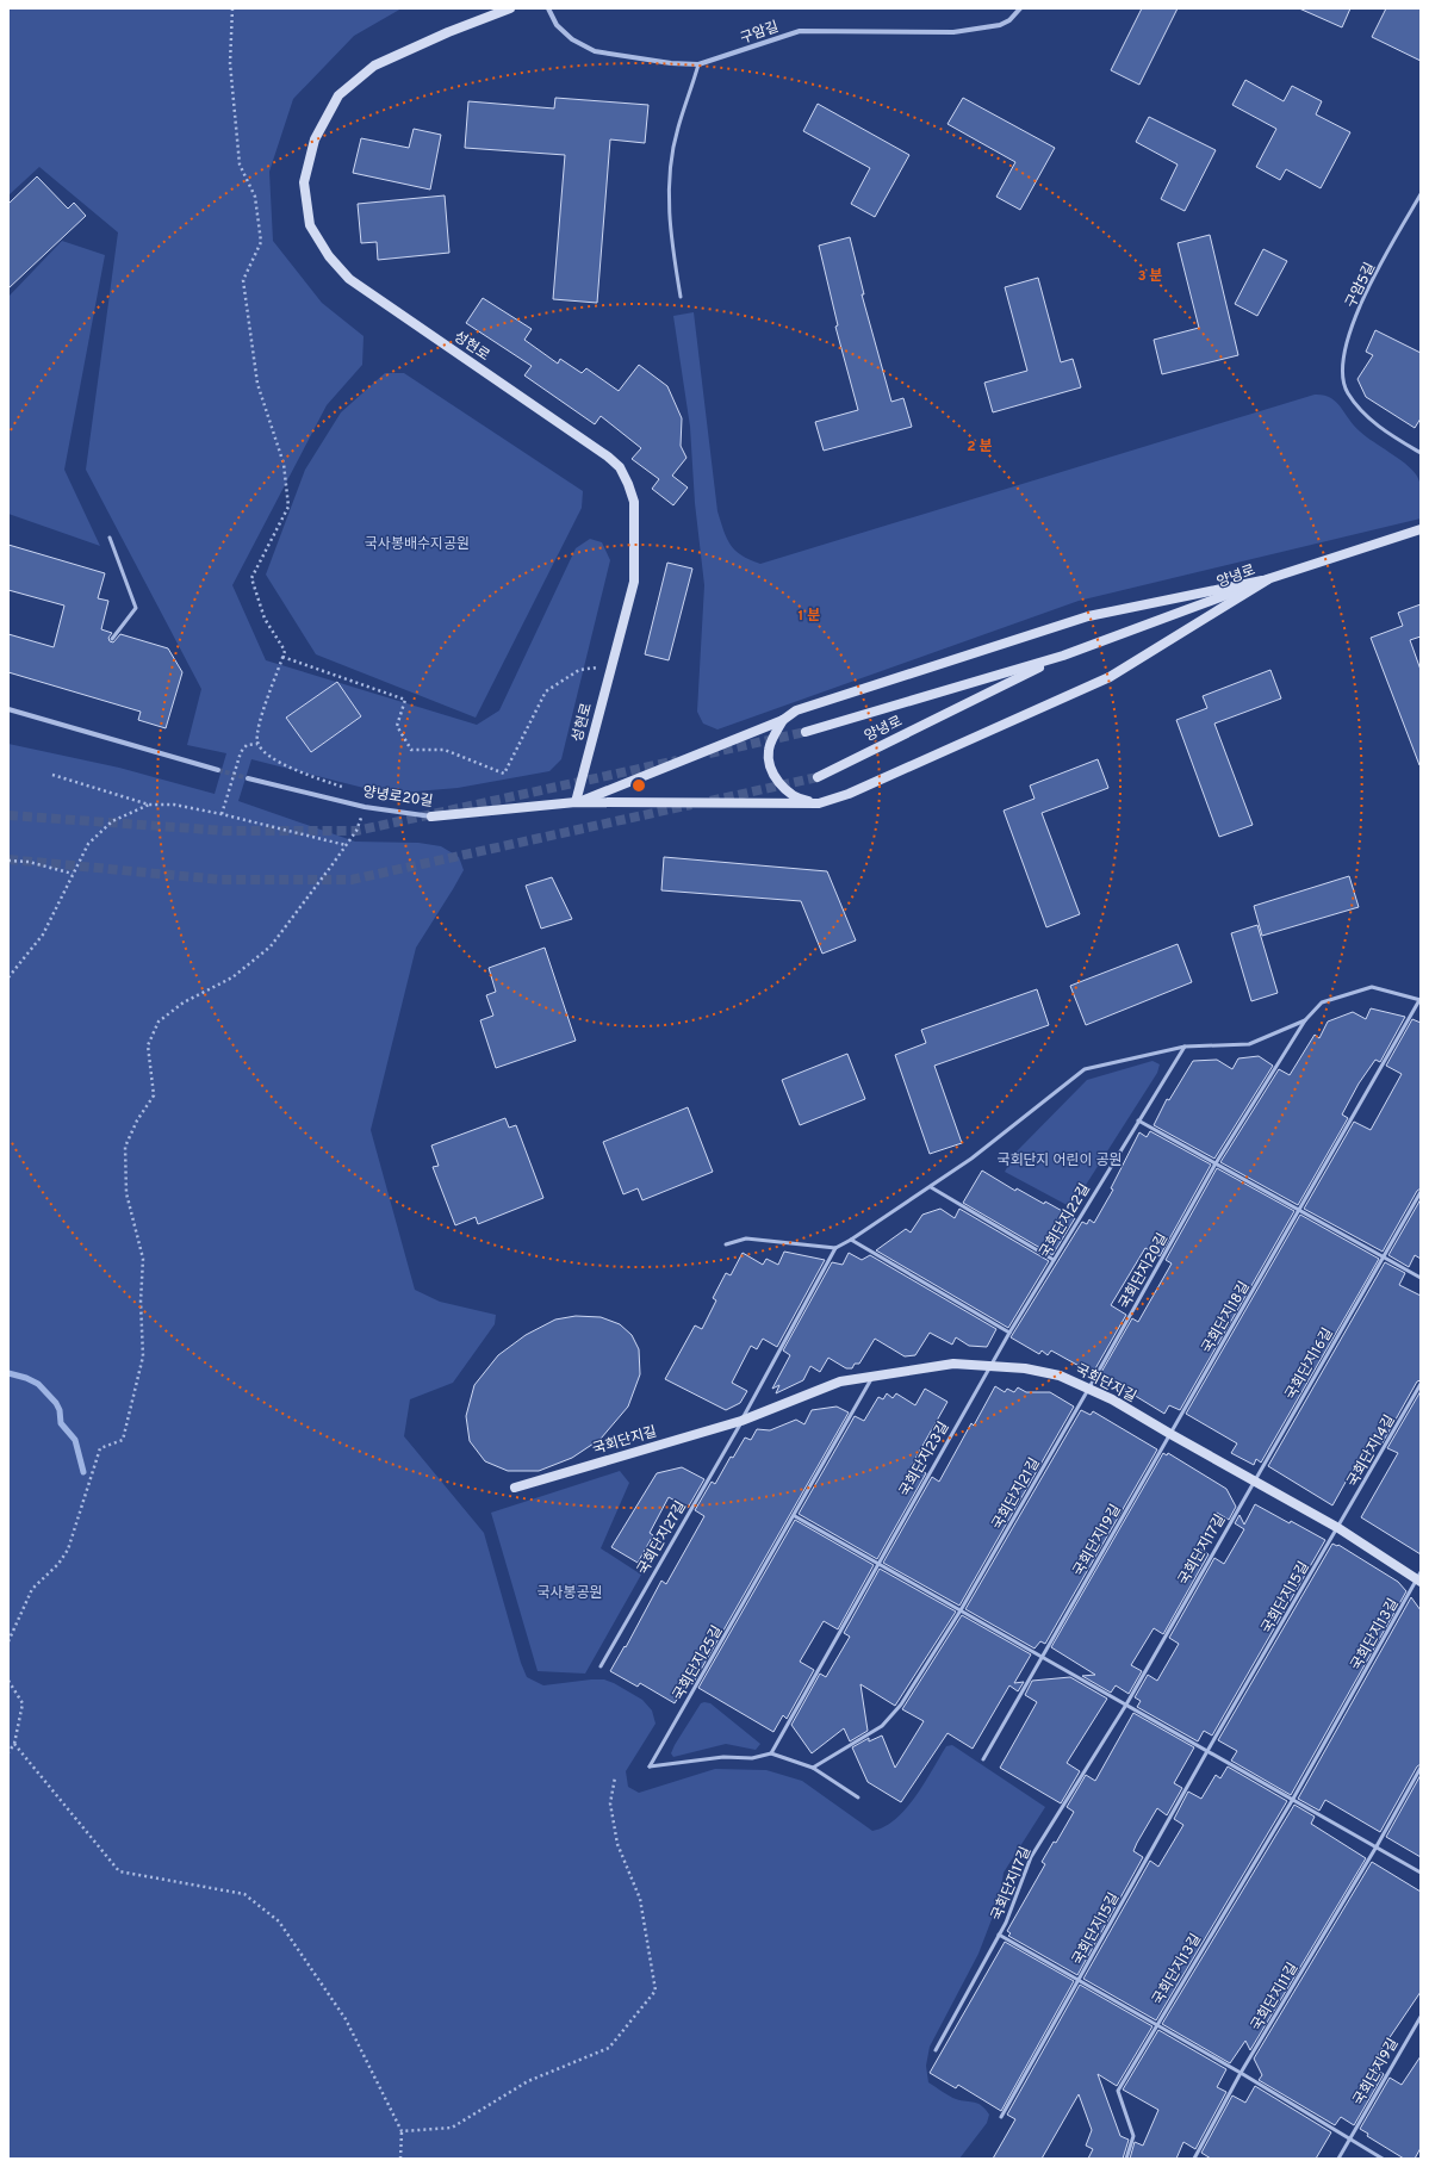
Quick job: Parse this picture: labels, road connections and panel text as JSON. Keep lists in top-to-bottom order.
{
  "streets": {
    "main road": [
      "성현로",
      "양녕로",
      "양녕로20길",
      "국회단지길"
    ],
    "street": ["구암길"],
    "lane": [
      "구암5길",
      "국회단지22길",
      "국회단지20길",
      "국회단지18길",
      "국회단지16길",
      "국회단지14길",
      "국회단지23길",
      "국회단지21길",
      "국회단지27길",
      "국회단지19길",
      "국회단지17길",
      "국회단지15길",
      "국회단지13길",
      "국회단지25길",
      "국회단지11길",
      "국회단지9길"
    ]
  },
  "crossings": [
    ["성현로", "양녕로20길"],
    ["국회단지22길", "국회단지길"],
    ["국회단지22길", "국회단지23길"],
    ["국회단지20길", "국회단지길"],
    ["국회단지20길", "국회단지21길"],
    ["국회단지18길", "국회단지길"],
    ["국회단지18길", "국회단지19길"],
    ["국회단지16길", "국회단지길"],
    ["국회단지16길", "국회단지17길"],
    ["국회단지길", "국회단지14길"],
    ["국회단지길", "국회단지23길"],
    ["국회단지길", "국회단지21길"],
    ["국회단지길", "국회단지27길"],
    ["국회단지길", "국회단지19길"],
    ["국회단지길", "국회단지17길"],
    ["국회단지길", "국회단지15길"],
    ["국회단지길", "국회단지13길"],
    ["국회단지길", "국회단지25길"],
    ["국회단지14길", "국회단지15길"],
    ["국회단지23길", "국회단지25길"]
  ],
  "parks": ["국사봉배수지공원", "국회단지 어린이 공원", "국사봉공원"],
  "rings": ["3 분", "2 분", "1 분"]
}
